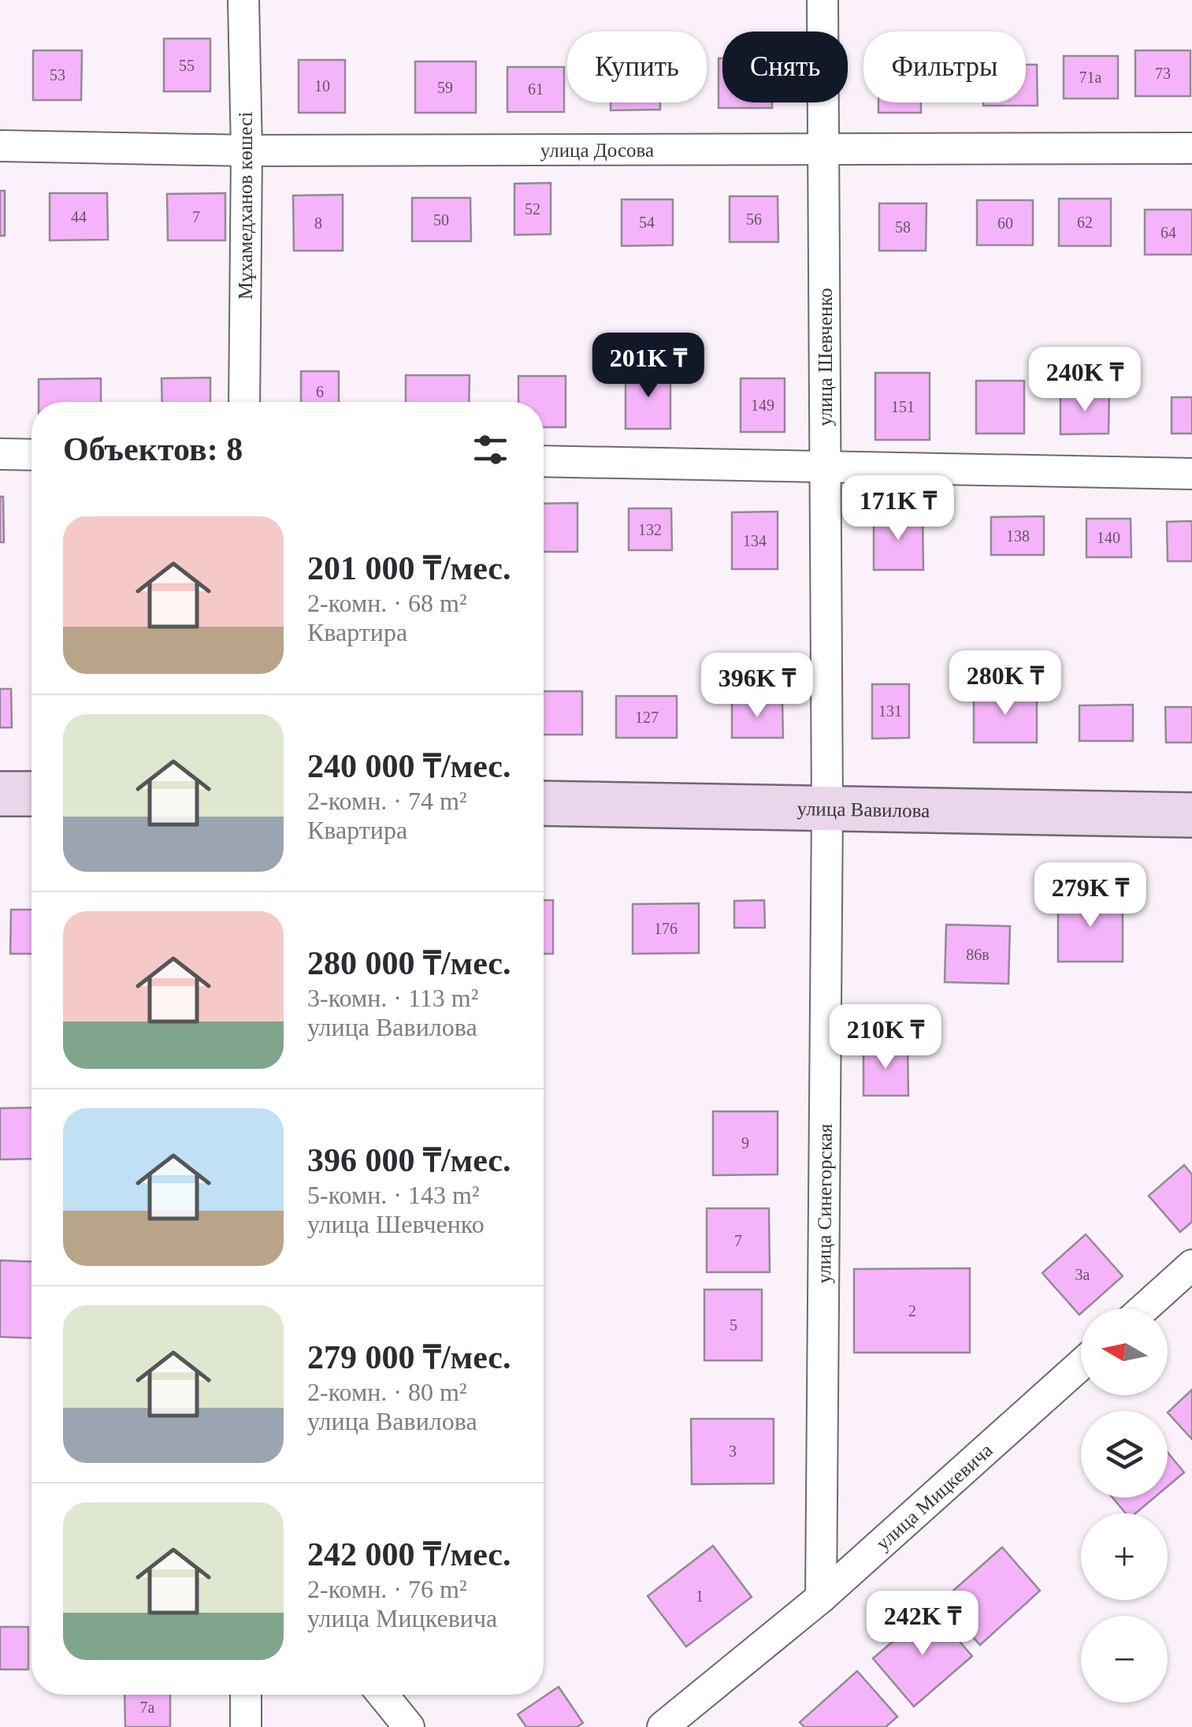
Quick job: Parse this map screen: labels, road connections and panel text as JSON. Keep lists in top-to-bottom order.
{
  "streets": {
    "street": [
      "улица Досова",
      "Мұхамедханов көшесі",
      "улица Шевченко",
      "улица Вавилова",
      "улица Синегорская",
      "улица Мицкевича"
    ]
  },
  "crossings": [
    ["улица Досова", "Мұхамедханов көшесі"],
    ["улица Досова", "улица Шевченко"],
    ["улица Шевченко", "улица Вавилова"],
    ["улица Шевченко", "улица Синегорская"],
    ["улица Вавилова", "улица Синегорская"],
    ["улица Синегорская", "улица Мицкевича"]
  ],
  "house_numbers": [
    "55",
    "73",
    "53",
    "71а",
    "10",
    "59",
    "61",
    "52",
    "44",
    "7",
    "56",
    "50",
    "54",
    "62",
    "8",
    "60",
    "58",
    "64",
    "6",
    "149",
    "151",
    "132",
    "138",
    "140",
    "134",
    "131",
    "127",
    "176",
    "86в",
    "9",
    "7",
    "3а",
    "2",
    "5",
    "3",
    "1",
    "7а"
  ],
  "north": "left",
  "page": {
    "chip": ["Купить", "Снять", "Фильтры"],
    "price": [
      "201K ₸",
      "240K ₸",
      "171K ₸",
      "280K ₸",
      "396K ₸",
      "279K ₸",
      "210K ₸",
      "242K ₸"
    ],
    "heading": "Объектов: 8",
    "list": [
      {
        "name": "201 000 ₸/мес.",
        "note": "2-комн. · 68 m² · Квартира"
      },
      {
        "name": "240 000 ₸/мес.",
        "note": "2-комн. · 74 m² · Квартира"
      },
      {
        "name": "280 000 ₸/мес.",
        "note": "3-комн. · 113 m² · улица Вавилова"
      },
      {
        "name": "396 000 ₸/мес.",
        "note": "5-комн. · 143 m² · улица Шевченко"
      },
      {
        "name": "279 000 ₸/мес.",
        "note": "2-комн. · 80 m² · улица Вавилова"
      },
      {
        "name": "242 000 ₸/мес.",
        "note": "2-комн. · 76 m² · улица Мицкевича"
      }
    ],
    "map_buttons": ["+", "−"]
  }
}
